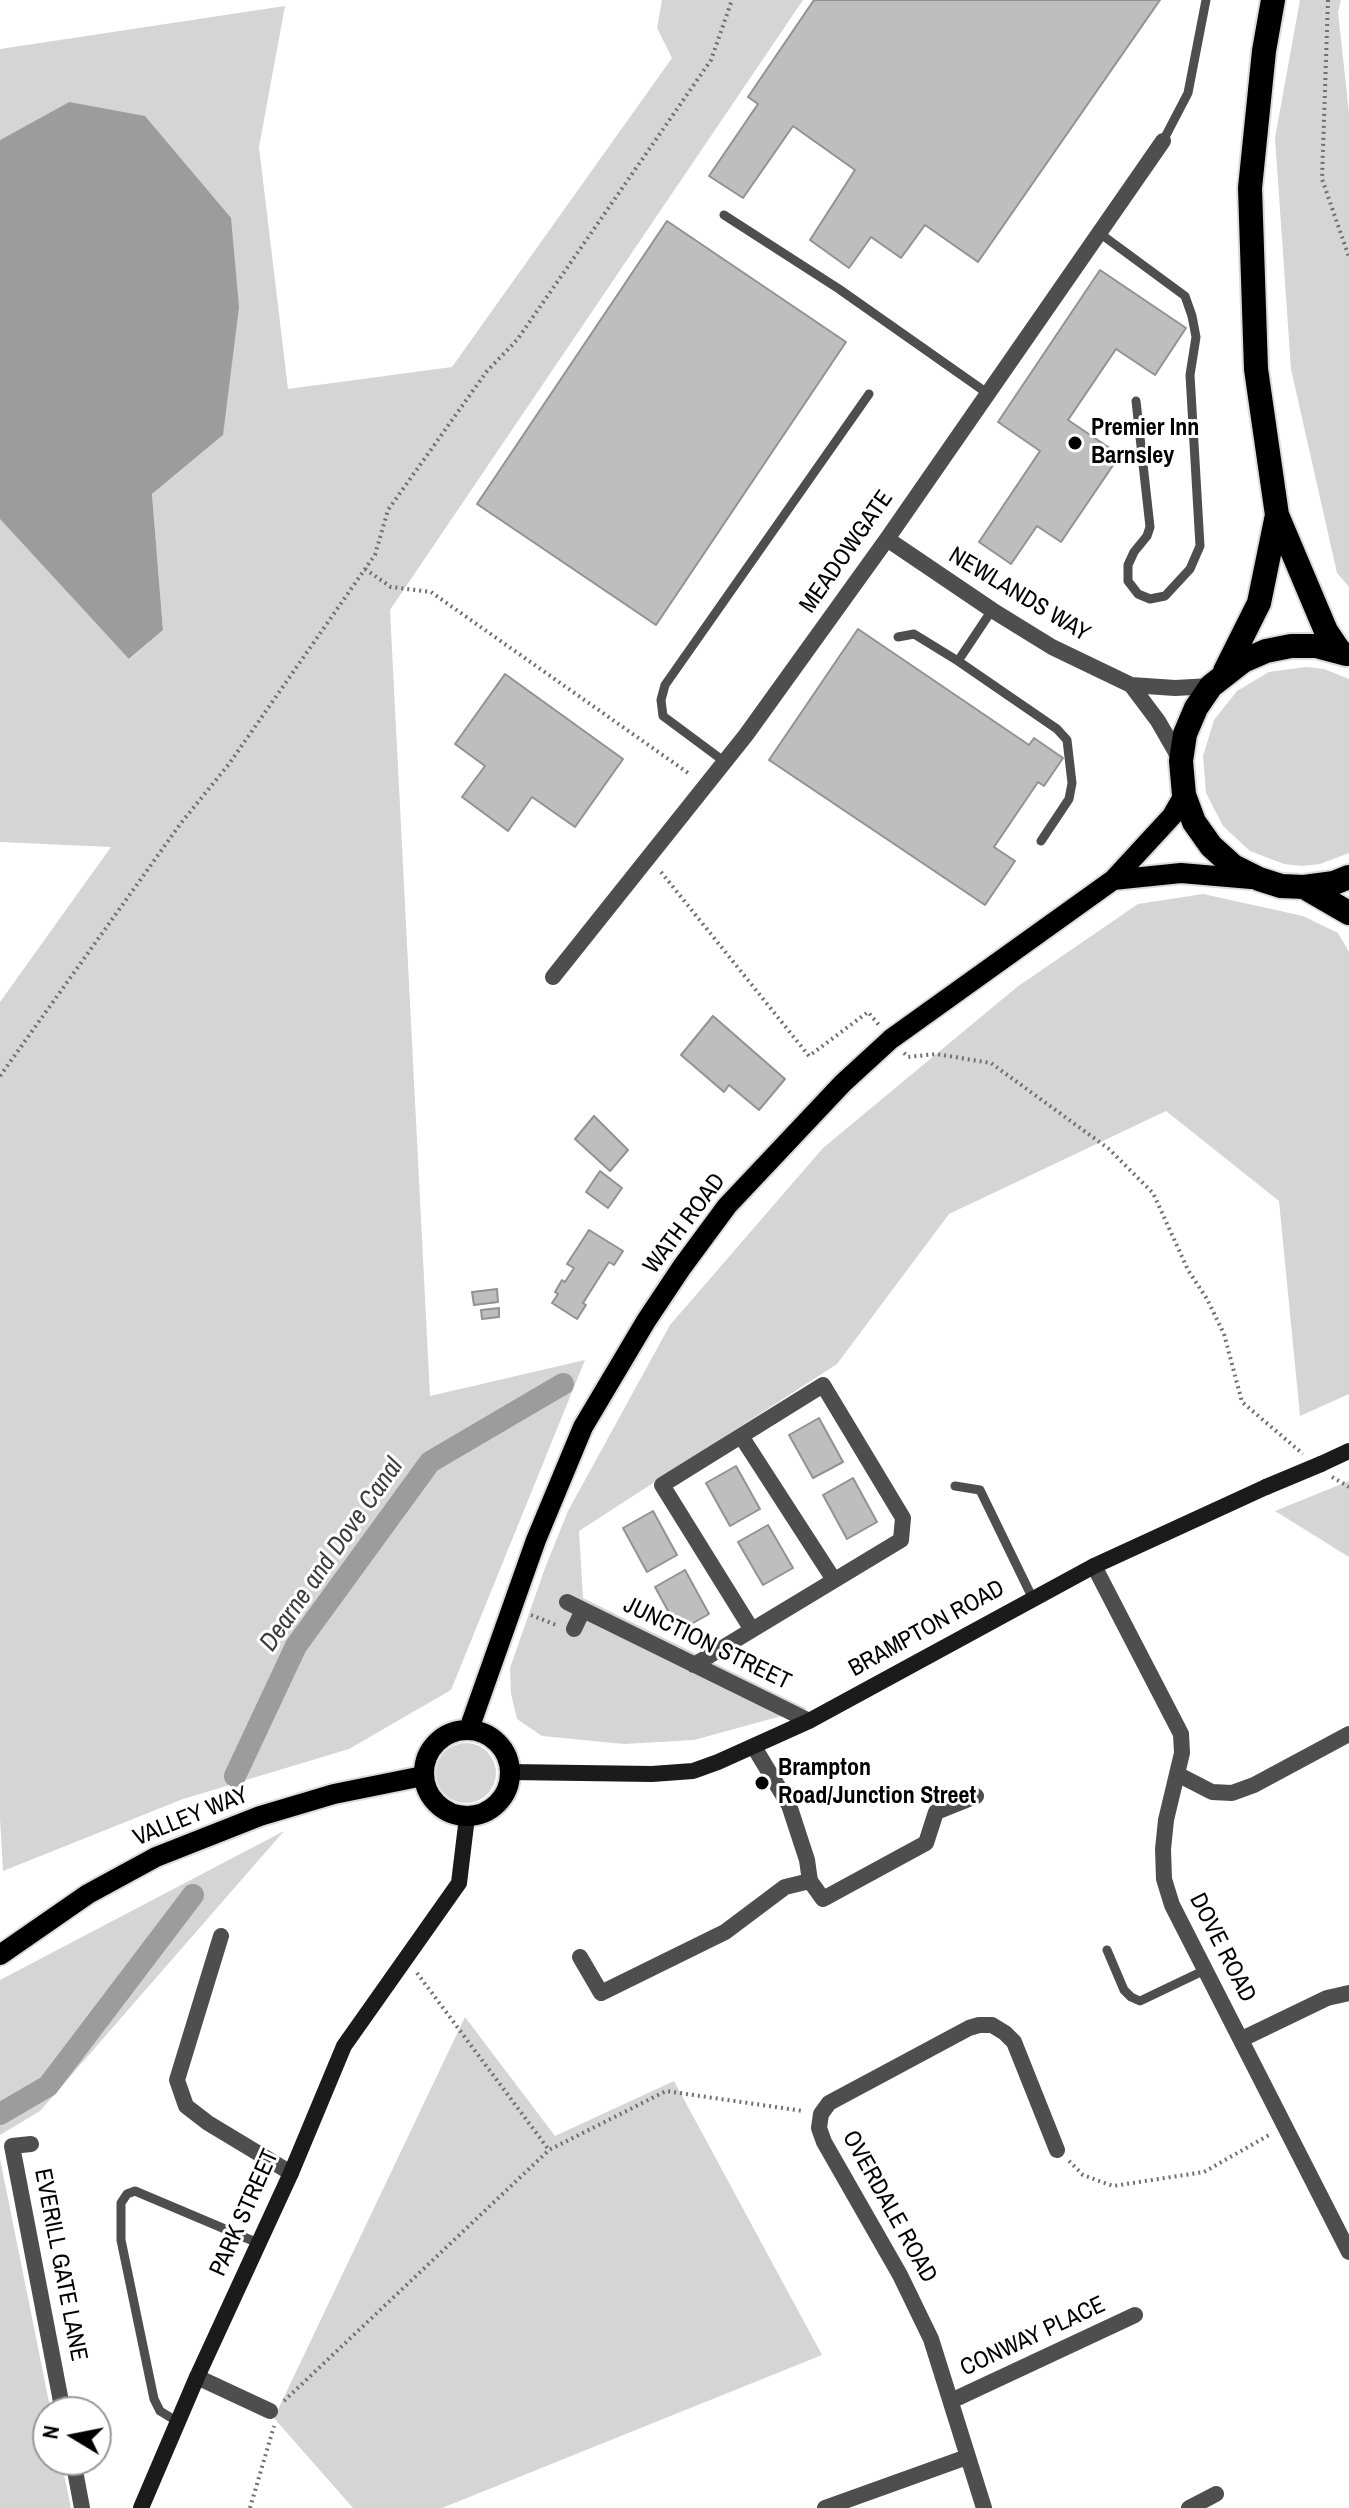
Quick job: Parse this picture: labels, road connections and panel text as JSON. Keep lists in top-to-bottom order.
{
  "streets": {
    "main road": [
      "WATH ROAD",
      "BRAMPTON ROAD",
      "VALLEY WAY",
      "PARK STREET"
    ],
    "street": [
      "MEADOWGATE",
      "NEWLANDS WAY",
      "JUNCTION STREET",
      "DOVE ROAD",
      "OVERDALE ROAD",
      "EVERILL GATE LANE",
      "CONWAY PLACE"
    ]
  },
  "crossings": [
    ["MEADOWGATE", "NEWLANDS WAY"],
    ["WATH ROAD", "BRAMPTON ROAD"],
    ["WATH ROAD", "VALLEY WAY"],
    ["BRAMPTON ROAD", "JUNCTION STREET"],
    ["BRAMPTON ROAD", "VALLEY WAY"],
    ["BRAMPTON ROAD", "DOVE ROAD"],
    ["OVERDALE ROAD", "CONWAY PLACE"]
  ],
  "water": ["Dearne and Dove Canal"],
  "places": ["Premier Inn Barnsley", "Brampton Road/Junction Street"],
  "north": "left"
}
